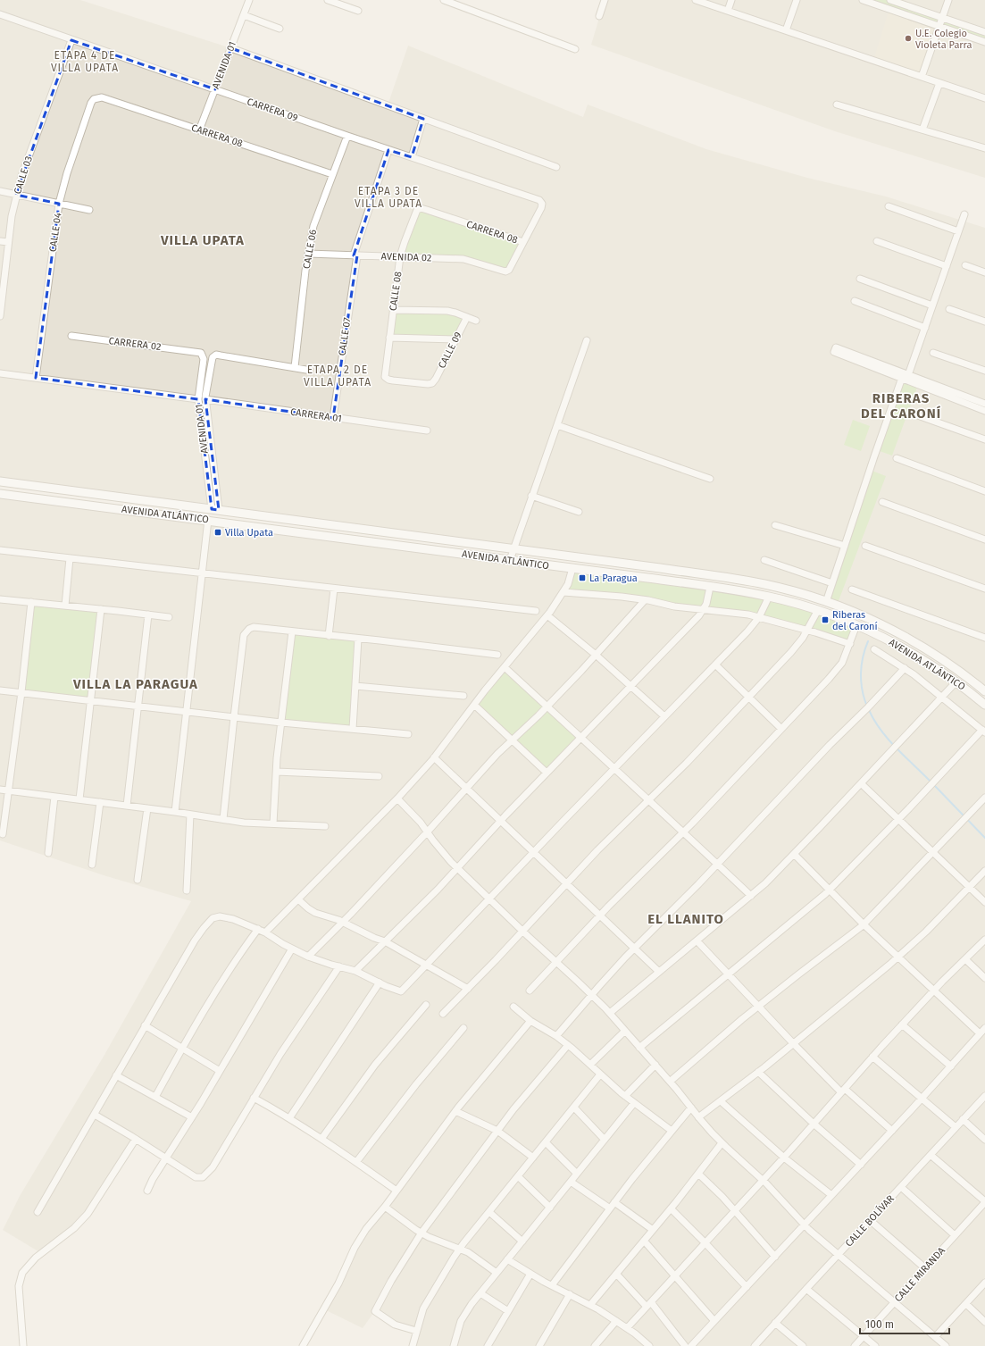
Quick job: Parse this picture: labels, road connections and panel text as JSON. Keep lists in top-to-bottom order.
{
  "streets": {
    "street": [
      "AVENIDA 01",
      "CARRERA 09",
      "CARRERA 08",
      "CALLE 03",
      "CALLE 04",
      "CALLE 06",
      "AVENIDA 02",
      "CALLE 08",
      "CALLE 07",
      "CARRERA 02",
      "CALLE 09",
      "CARRERA 01",
      "AVENIDA ATLÁNTICO",
      "CALLE BOLÍVAR",
      "CALLE MIRANDA"
    ]
  },
  "crossings": [
    ["AVENIDA 01", "CARRERA 09"],
    ["AVENIDA 01", "CARRERA 08"],
    ["AVENIDA 01", "CALLE 06"],
    ["AVENIDA 01", "CARRERA 02"],
    ["AVENIDA 01", "CARRERA 01"],
    ["AVENIDA 01", "AVENIDA ATLÁNTICO"],
    ["CARRERA 09", "CARRERA 08"],
    ["CARRERA 09", "CALLE 03"],
    ["CARRERA 09", "CALLE 06"],
    ["CARRERA 09", "AVENIDA 02"],
    ["CARRERA 09", "CALLE 07"],
    ["CARRERA 08", "CALLE 04"],
    ["CARRERA 08", "CALLE 06"],
    ["CARRERA 08", "AVENIDA 02"],
    ["CARRERA 08", "CALLE 08"],
    ["CALLE 06", "AVENIDA 02"],
    ["AVENIDA 02", "CALLE 08"],
    ["AVENIDA 02", "CALLE 07"],
    ["CALLE 08", "CALLE 09"],
    ["CALLE 07", "CARRERA 01"]
  ],
  "districts": [
    "ETAPA 4 DE VILLA UPATA",
    "ETAPA 3 DE VILLA UPATA",
    "VILLA UPATA",
    "ETAPA 2 DE VILLA UPATA",
    "RIBERAS DEL CARONÍ",
    "VILLA LA PARAGUA",
    "EL LLANITO"
  ],
  "places": {
    "other": ["U.E. Colegio Violeta Parra"],
    "transit": ["Villa Upata", "La Paragua", "Riberas del Caroní"]
  },
  "scale_bar": "100 m"
}
